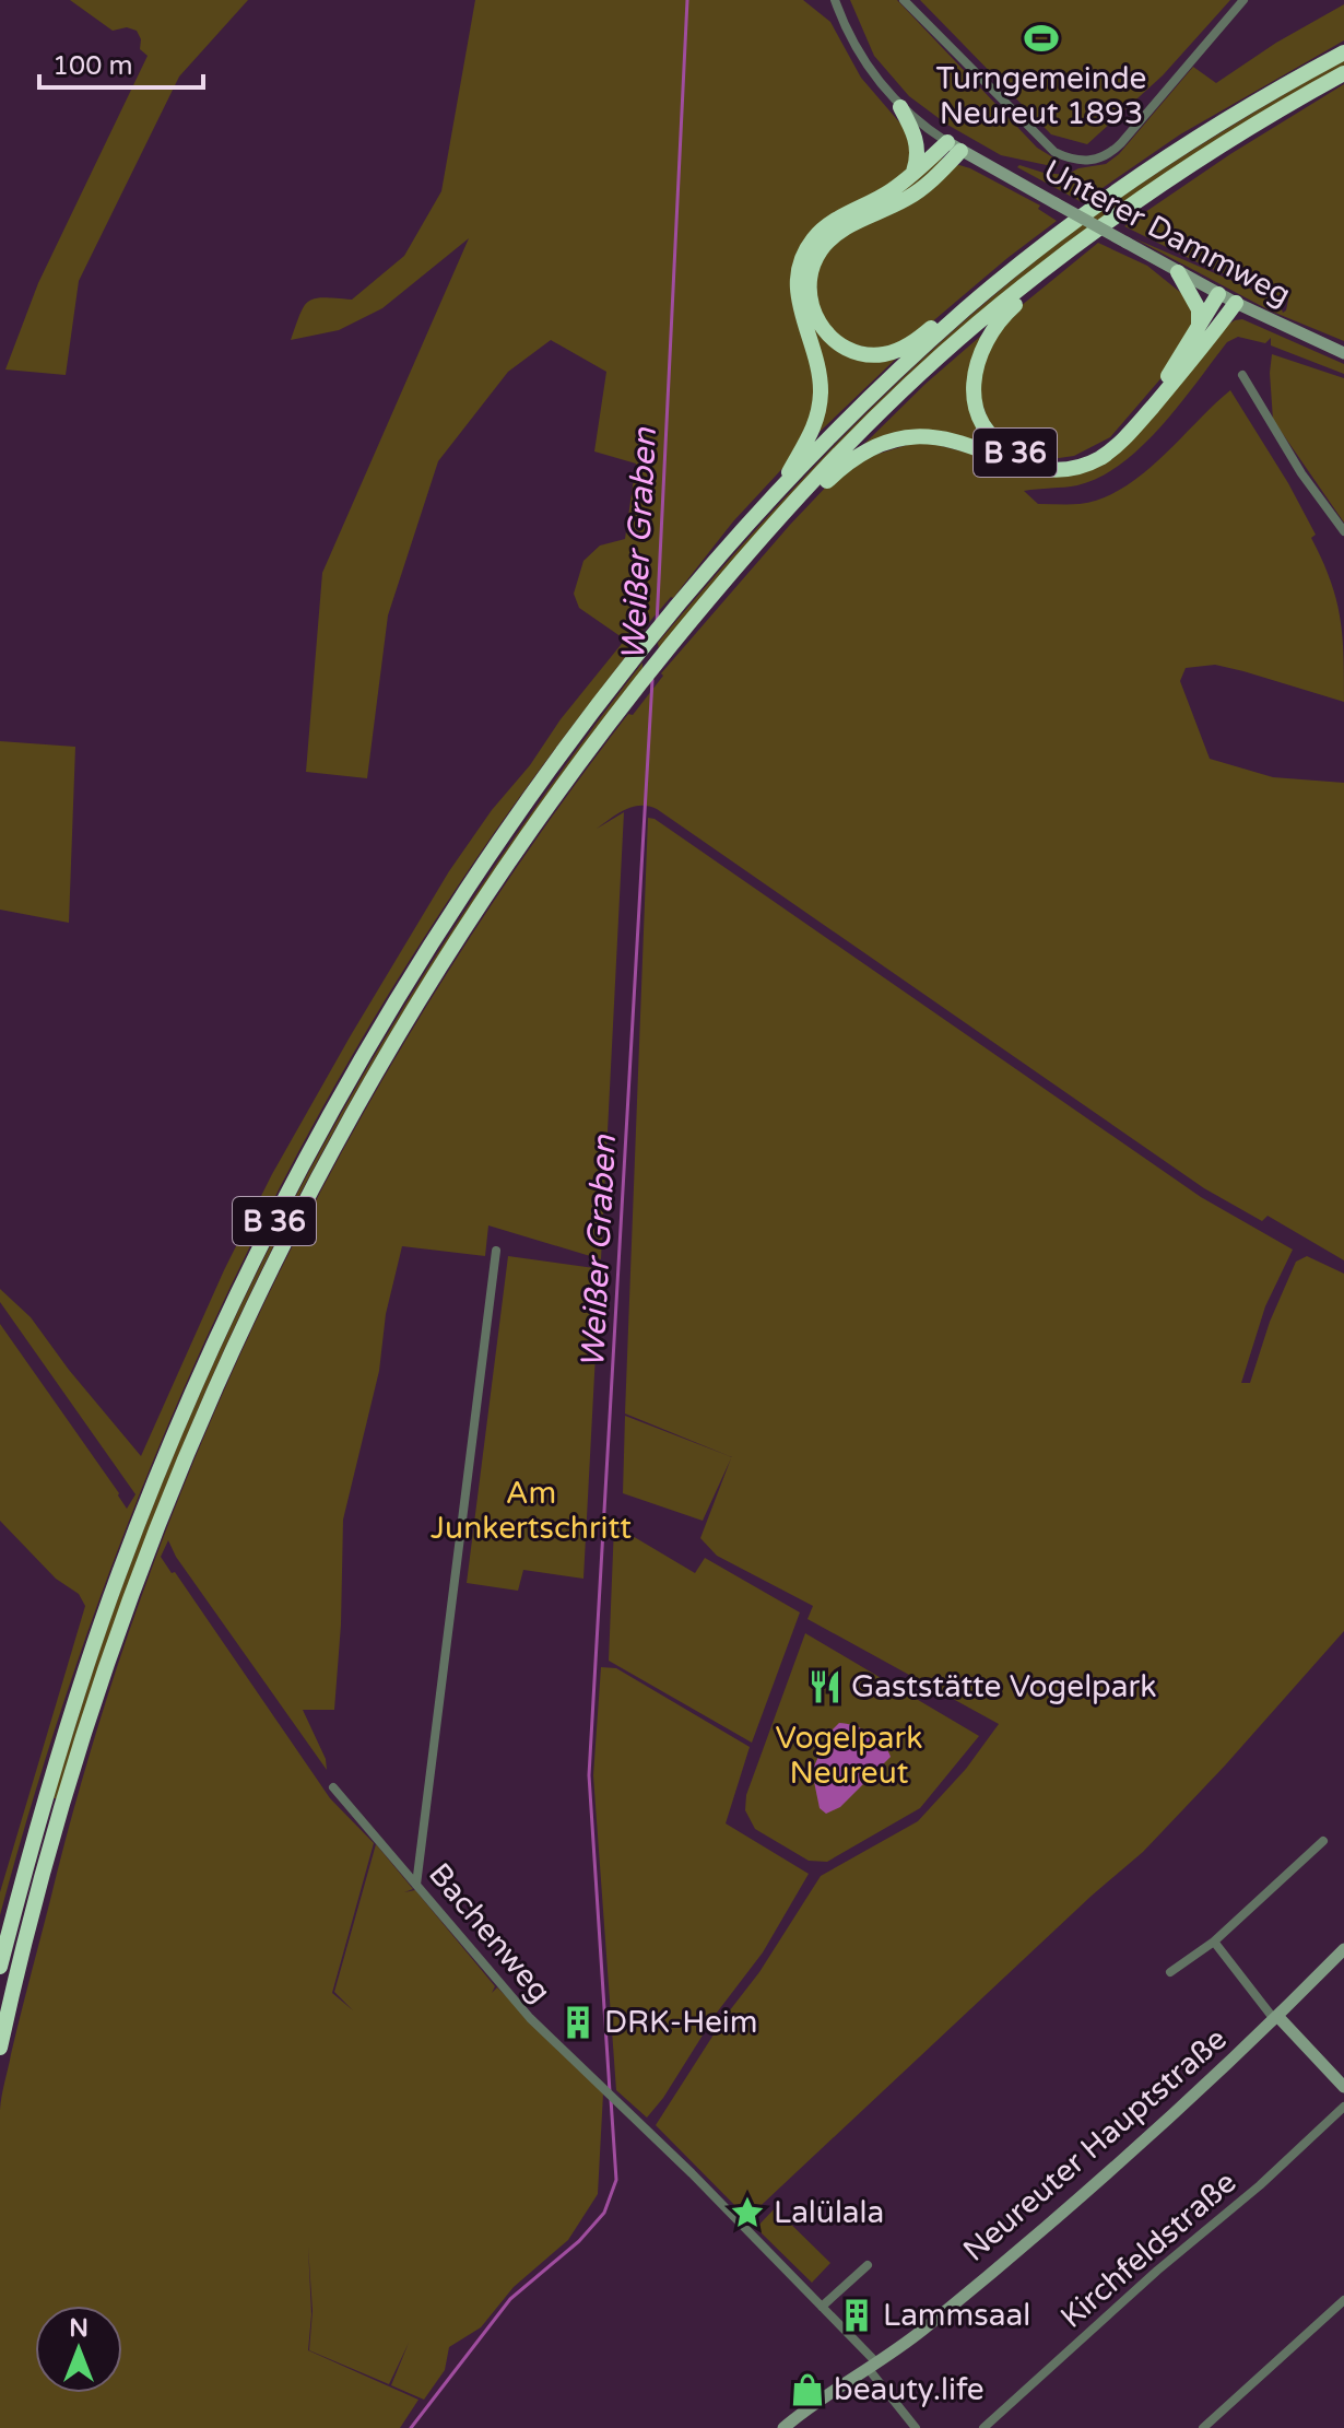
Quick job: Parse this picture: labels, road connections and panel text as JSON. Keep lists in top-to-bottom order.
{
  "streets": {
    "highway": ["B 36"],
    "street": [
      "Unterer Dammweg",
      "Bachenweg",
      "Neureuter Hauptstraße",
      "Kirchfeldstraße"
    ]
  },
  "crossings": [
    ["Unterer Dammweg", "B 36"],
    ["Bachenweg", "Neureuter Hauptstraße"]
  ],
  "water": ["Weißer Graben"],
  "parks": ["Am Junkertschritt", "Vogelpark Neureut"],
  "places": {
    "sports": ["Turngemeinde Neureut 1893"],
    "restaurant": ["Gaststätte Vogelpark"],
    "building": ["DRK-Heim", "Lammsaal"],
    "place": ["Lalülala"],
    "shop": ["beauty.life"]
  },
  "scale_bar": "100 m",
  "north": "top"
}
